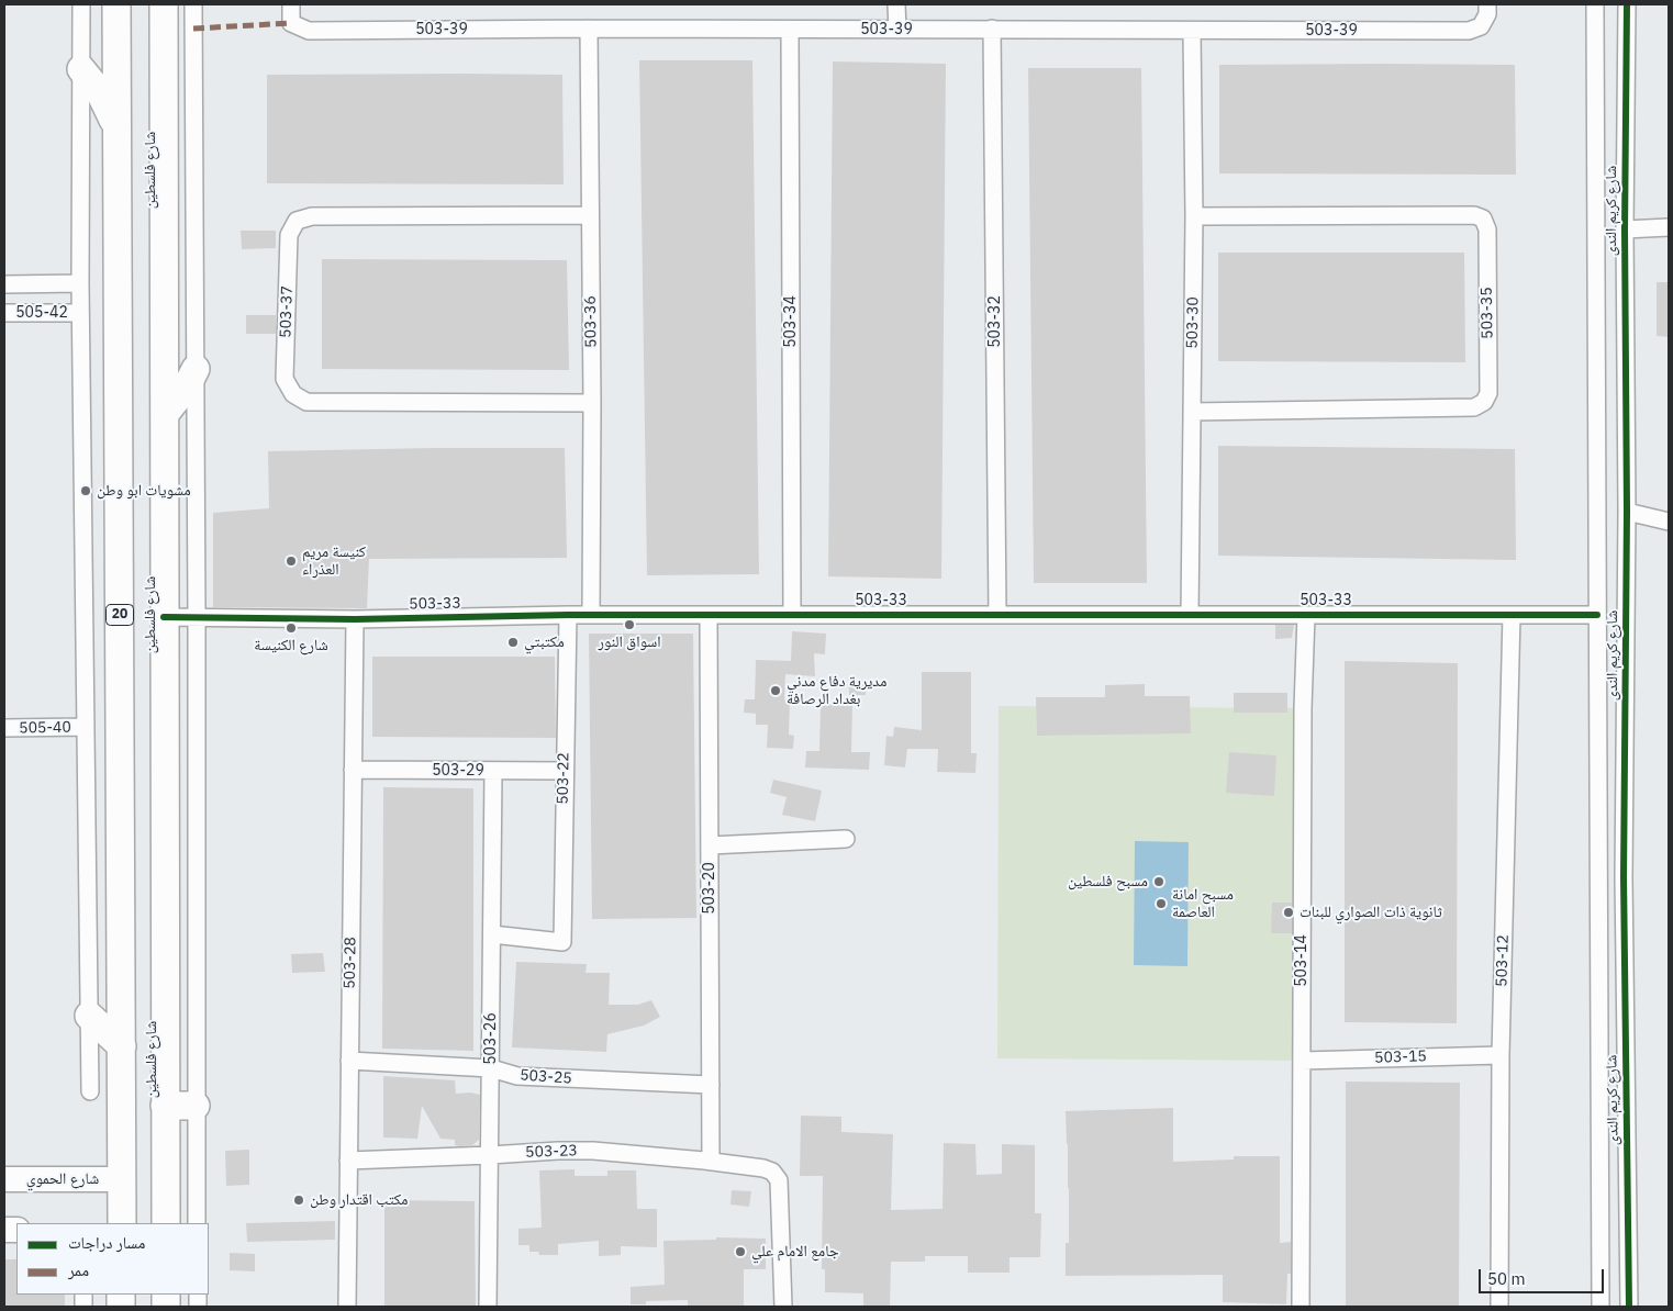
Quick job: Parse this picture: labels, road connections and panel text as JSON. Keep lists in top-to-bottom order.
{
  "streets": {
    "main road": ["شارع فلسطين", "20"],
    "street": [
      "503-39",
      "شارع كريم الندى",
      "503-37",
      "505-42",
      "503-35",
      "503-36",
      "503-34",
      "503-32",
      "503-30",
      "503-33",
      "505-40",
      "503-29",
      "503-22",
      "503-20",
      "503-14",
      "503-12",
      "503-28",
      "503-26",
      "503-15",
      "503-25",
      "503-23",
      "شارع الحموي"
    ]
  },
  "crossings": [
    ["503-39", "503-36"],
    ["503-39", "503-34"],
    ["503-39", "503-32"],
    ["503-39", "503-30"],
    ["شارع فلسطين", "503-33"],
    ["شارع فلسطين", "شارع الحموي"],
    ["شارع كريم الندى", "503-33"],
    ["503-37", "503-36"],
    ["503-35", "503-30"],
    ["503-36", "503-33"],
    ["503-34", "503-33"],
    ["503-32", "503-33"],
    ["503-30", "503-33"],
    ["503-33", "503-22"],
    ["503-33", "503-20"],
    ["503-33", "503-14"],
    ["503-33", "503-12"],
    ["503-33", "503-28"],
    ["503-29", "503-22"],
    ["503-29", "503-28"],
    ["503-29", "503-26"],
    ["503-22", "503-26"],
    ["503-20", "503-25"],
    ["503-20", "503-23"],
    ["503-14", "503-15"],
    ["503-12", "503-15"],
    ["503-28", "503-25"],
    ["503-28", "503-23"],
    ["503-26", "503-25"],
    ["503-26", "503-23"]
  ],
  "places": [
    "مشويات ابو وطن",
    "كنيسة مريم العذراء",
    "اسواق النور",
    "شارع الكنيسة",
    "مكتبتي",
    "مديرية دفاع مدني بغداد الرصافة",
    "مسبح فلسطين",
    "مسبح امانة العاصمة",
    "ثانوية ذات الصواري للبنات",
    "مكتب اقتدار وطن",
    "جامع الامام علي"
  ],
  "legend": ["مسار دراجات", "ممر"],
  "scale_bar": "50 m"
}
